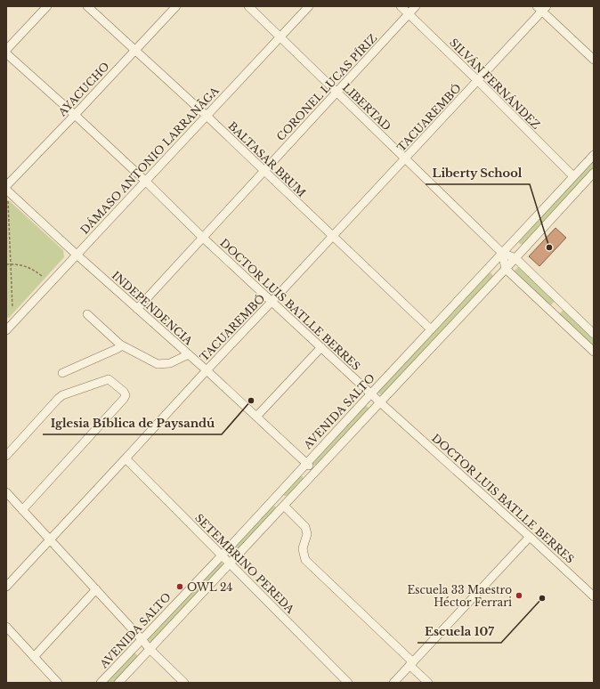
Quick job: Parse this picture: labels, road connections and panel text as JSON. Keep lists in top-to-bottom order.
{
  "streets": {
    "street": [
      "SILVÁN FERNÁNDEZ",
      "CORONEL LUCAS PÍRIZ",
      "AYACUCHO",
      "LIBERTAD",
      "TACUAREMBÓ",
      "BALTASAR BRUM",
      "DÁMASO ANTONIO LARRANÃGA",
      "DOCTOR LUIS BATLLE BERRES",
      "INDEPENDENCIA",
      "AVENIDA SALTO",
      "SETEMBRINO PEREDA"
    ]
  },
  "crossings": [
    ["SILVÁN FERNÁNDEZ", "CORONEL LUCAS PÍRIZ"],
    ["SILVÁN FERNÁNDEZ", "TACUAREMBÓ"],
    ["SILVÁN FERNÁNDEZ", "AVENIDA SALTO"],
    ["CORONEL LUCAS PÍRIZ", "LIBERTAD"],
    ["CORONEL LUCAS PÍRIZ", "BALTASAR BRUM"],
    ["CORONEL LUCAS PÍRIZ", "DOCTOR LUIS BATLLE BERRES"],
    ["CORONEL LUCAS PÍRIZ", "INDEPENDENCIA"],
    ["AYACUCHO", "BALTASAR BRUM"],
    ["AYACUCHO", "DOCTOR LUIS BATLLE BERRES"],
    ["AYACUCHO", "INDEPENDENCIA"],
    ["LIBERTAD", "TACUAREMBÓ"],
    ["LIBERTAD", "DÁMASO ANTONIO LARRANÃGA"],
    ["LIBERTAD", "AVENIDA SALTO"],
    ["TACUAREMBÓ", "BALTASAR BRUM"],
    ["TACUAREMBÓ", "DOCTOR LUIS BATLLE BERRES"],
    ["TACUAREMBÓ", "INDEPENDENCIA"],
    ["TACUAREMBÓ", "SETEMBRINO PEREDA"],
    ["BALTASAR BRUM", "DÁMASO ANTONIO LARRANÃGA"],
    ["BALTASAR BRUM", "AVENIDA SALTO"],
    ["DÁMASO ANTONIO LARRANÃGA", "DOCTOR LUIS BATLLE BERRES"],
    ["DÁMASO ANTONIO LARRANÃGA", "INDEPENDENCIA"],
    ["DOCTOR LUIS BATLLE BERRES", "AVENIDA SALTO"],
    ["INDEPENDENCIA", "AVENIDA SALTO"],
    ["AVENIDA SALTO", "SETEMBRINO PEREDA"]
  ],
  "places": [
    "Liberty School",
    "Iglesia Bíblica de Paysandú",
    "OWL 24",
    "Escuela 33 Maestro Héctor Ferrari",
    "Escuela 107"
  ]
}
